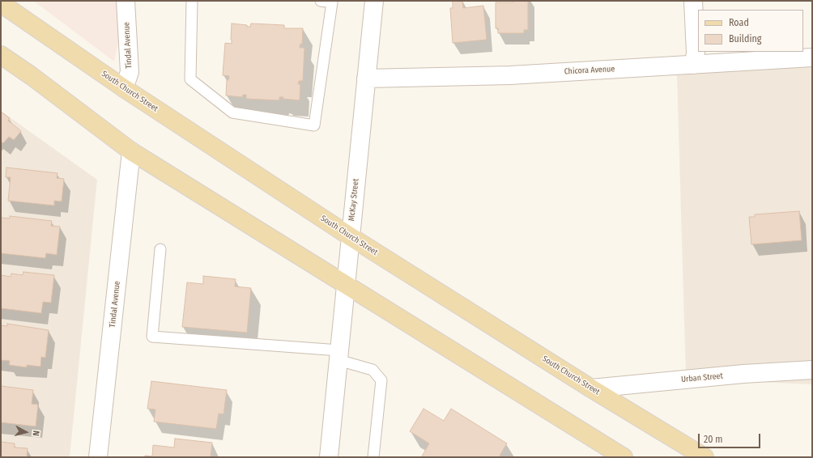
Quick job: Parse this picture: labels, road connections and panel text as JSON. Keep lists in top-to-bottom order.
{
  "streets": {
    "main road": ["South Church Street"],
    "street": [
      "Tindal Avenue",
      "Chicora Avenue",
      "McKay Street",
      "Urban Street"
    ]
  },
  "crossings": [
    ["Tindal Avenue", "South Church Street"],
    ["Chicora Avenue", "McKay Street"],
    ["South Church Street", "McKay Street"],
    ["South Church Street", "Urban Street"]
  ],
  "legend": ["Road", "Building"],
  "scale_bar": "20 m",
  "north": "right"
}
